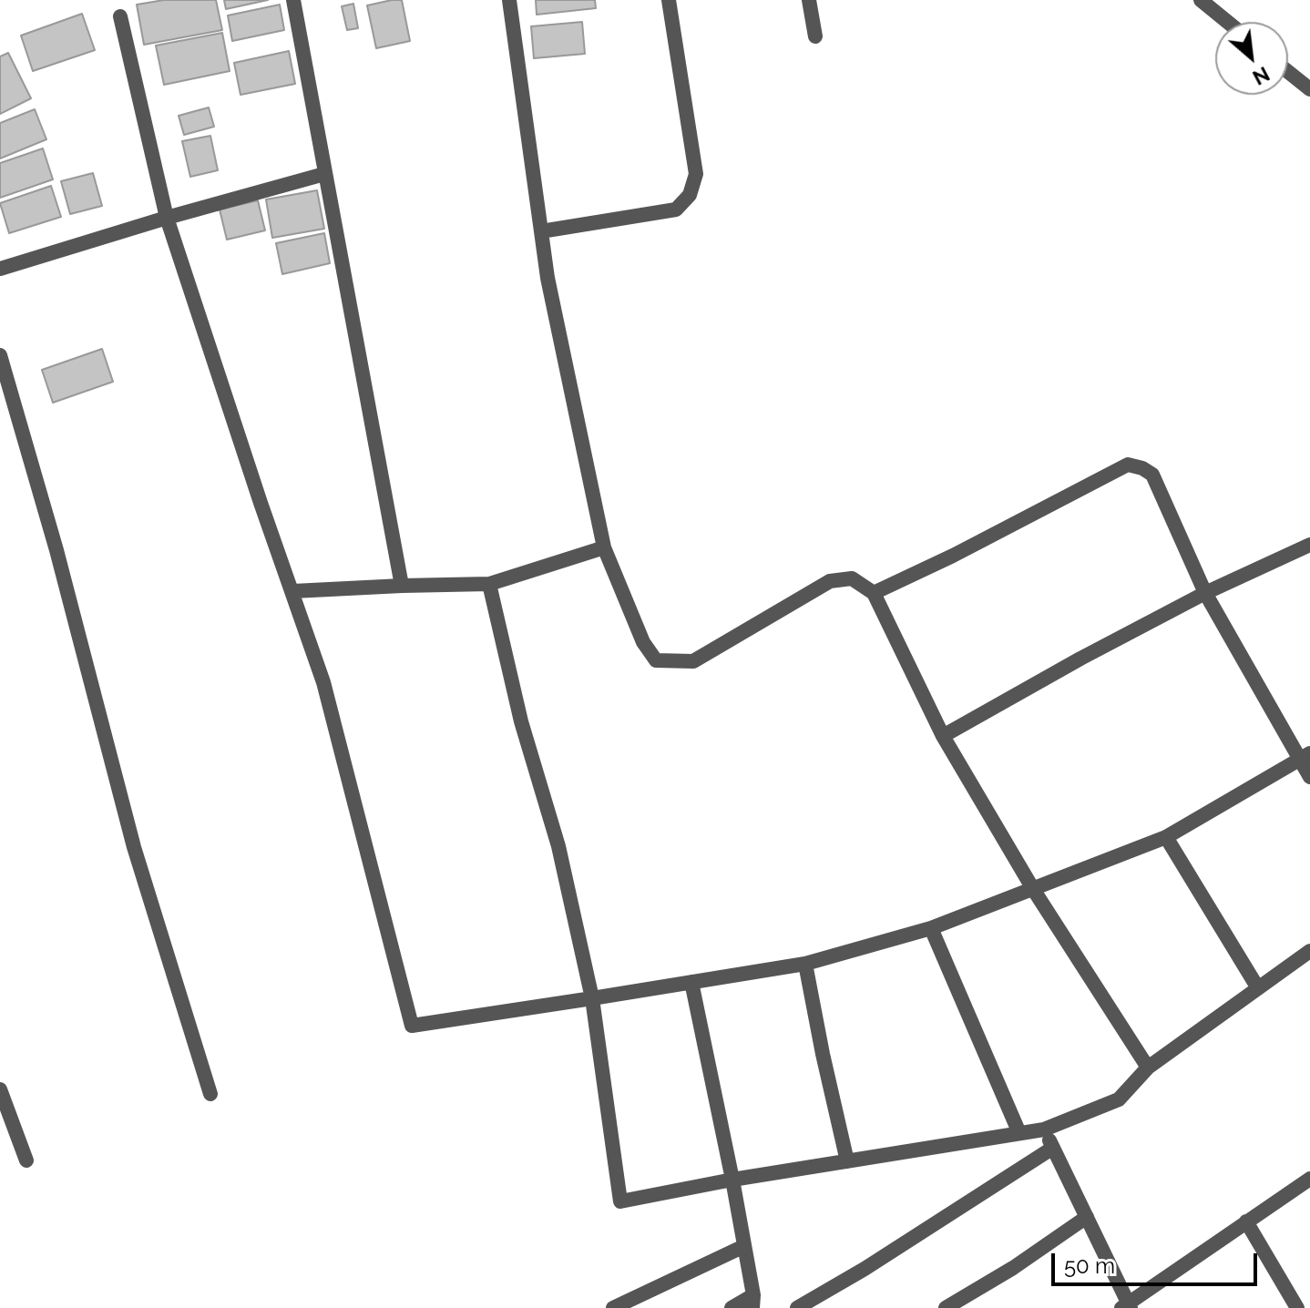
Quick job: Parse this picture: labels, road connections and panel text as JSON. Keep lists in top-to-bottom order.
{
  "scale_bar": "50 m",
  "north": "bottom right"
}
